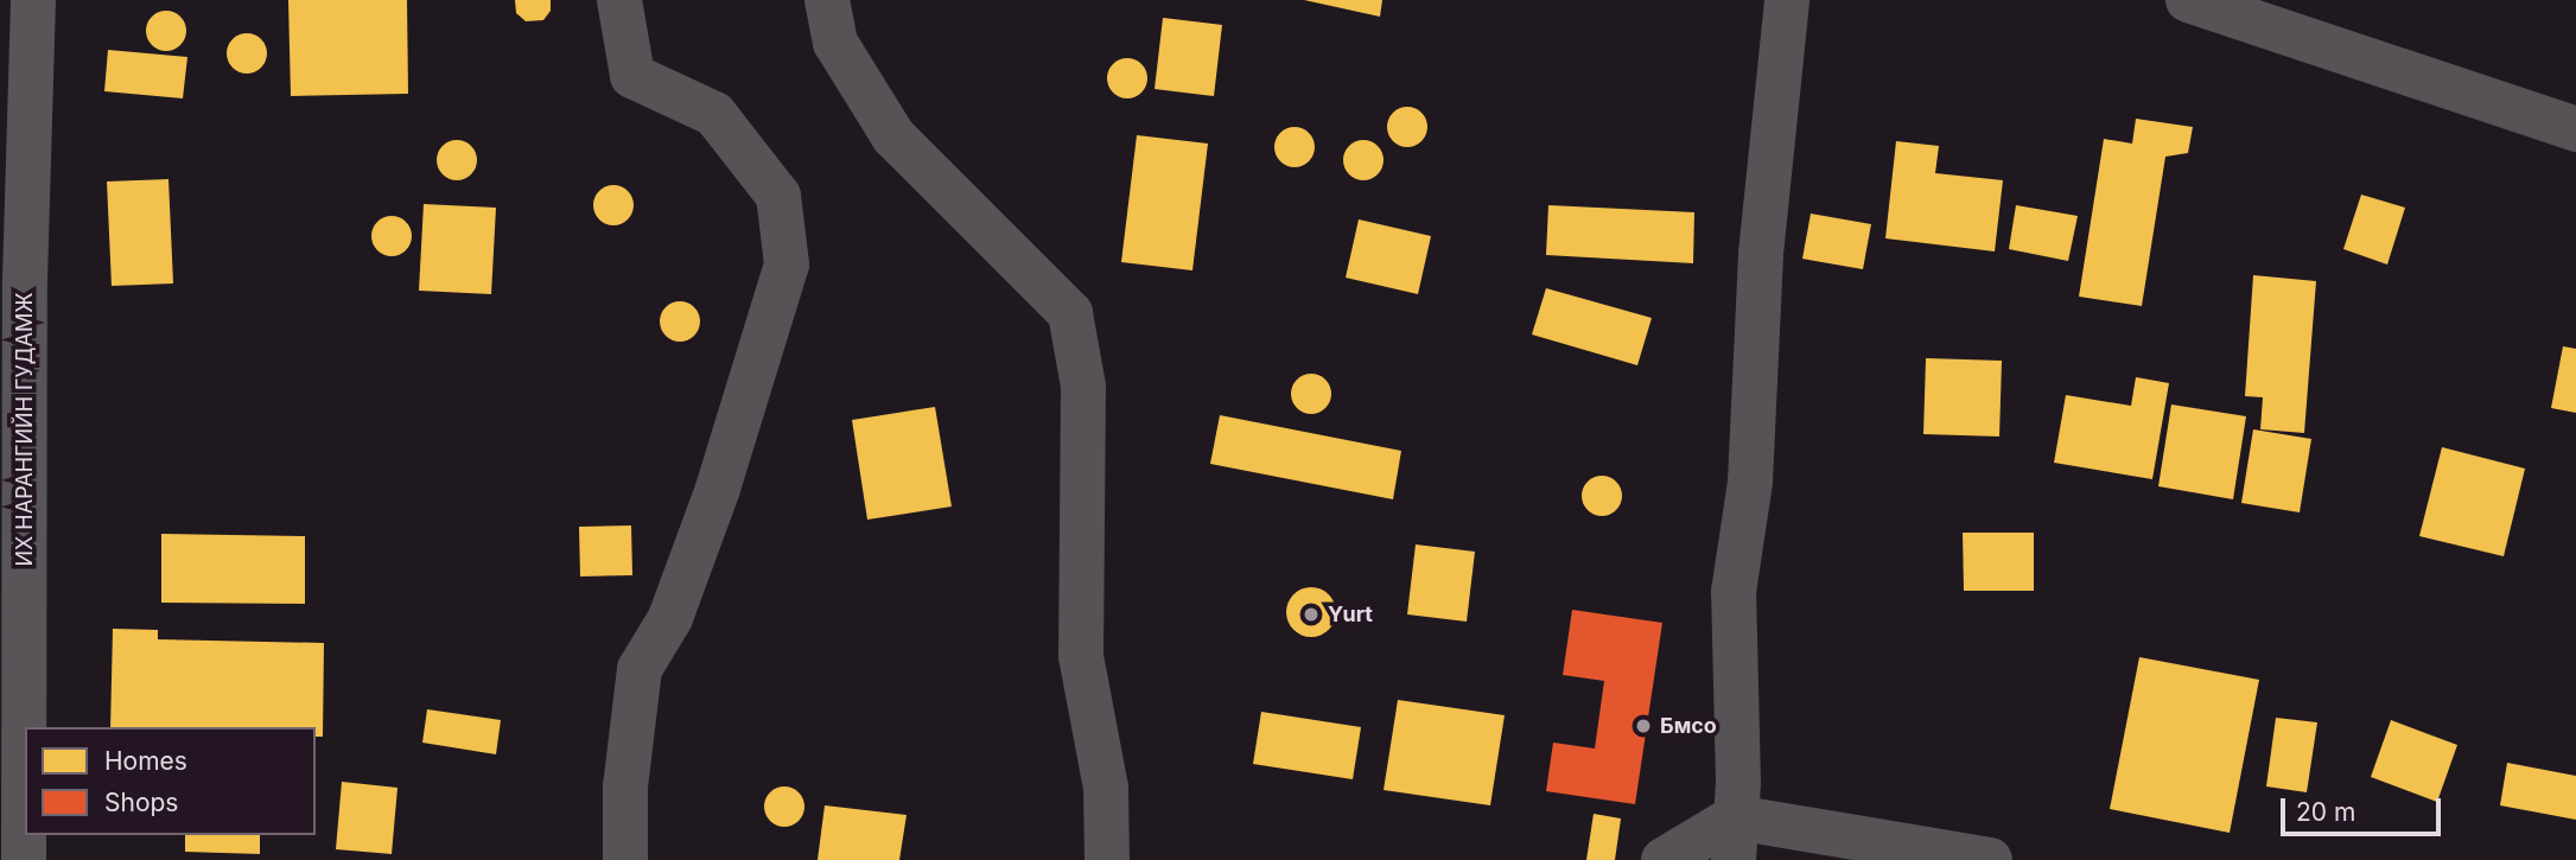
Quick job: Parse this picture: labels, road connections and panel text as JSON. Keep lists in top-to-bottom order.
{
  "streets": {
    "main road": ["ИХ НАРАНГИЙН ГУДАМЖ"]
  },
  "places": ["Yurt", "Бмсо"],
  "legend": ["Homes", "Shops"],
  "scale_bar": "20 m"
}
